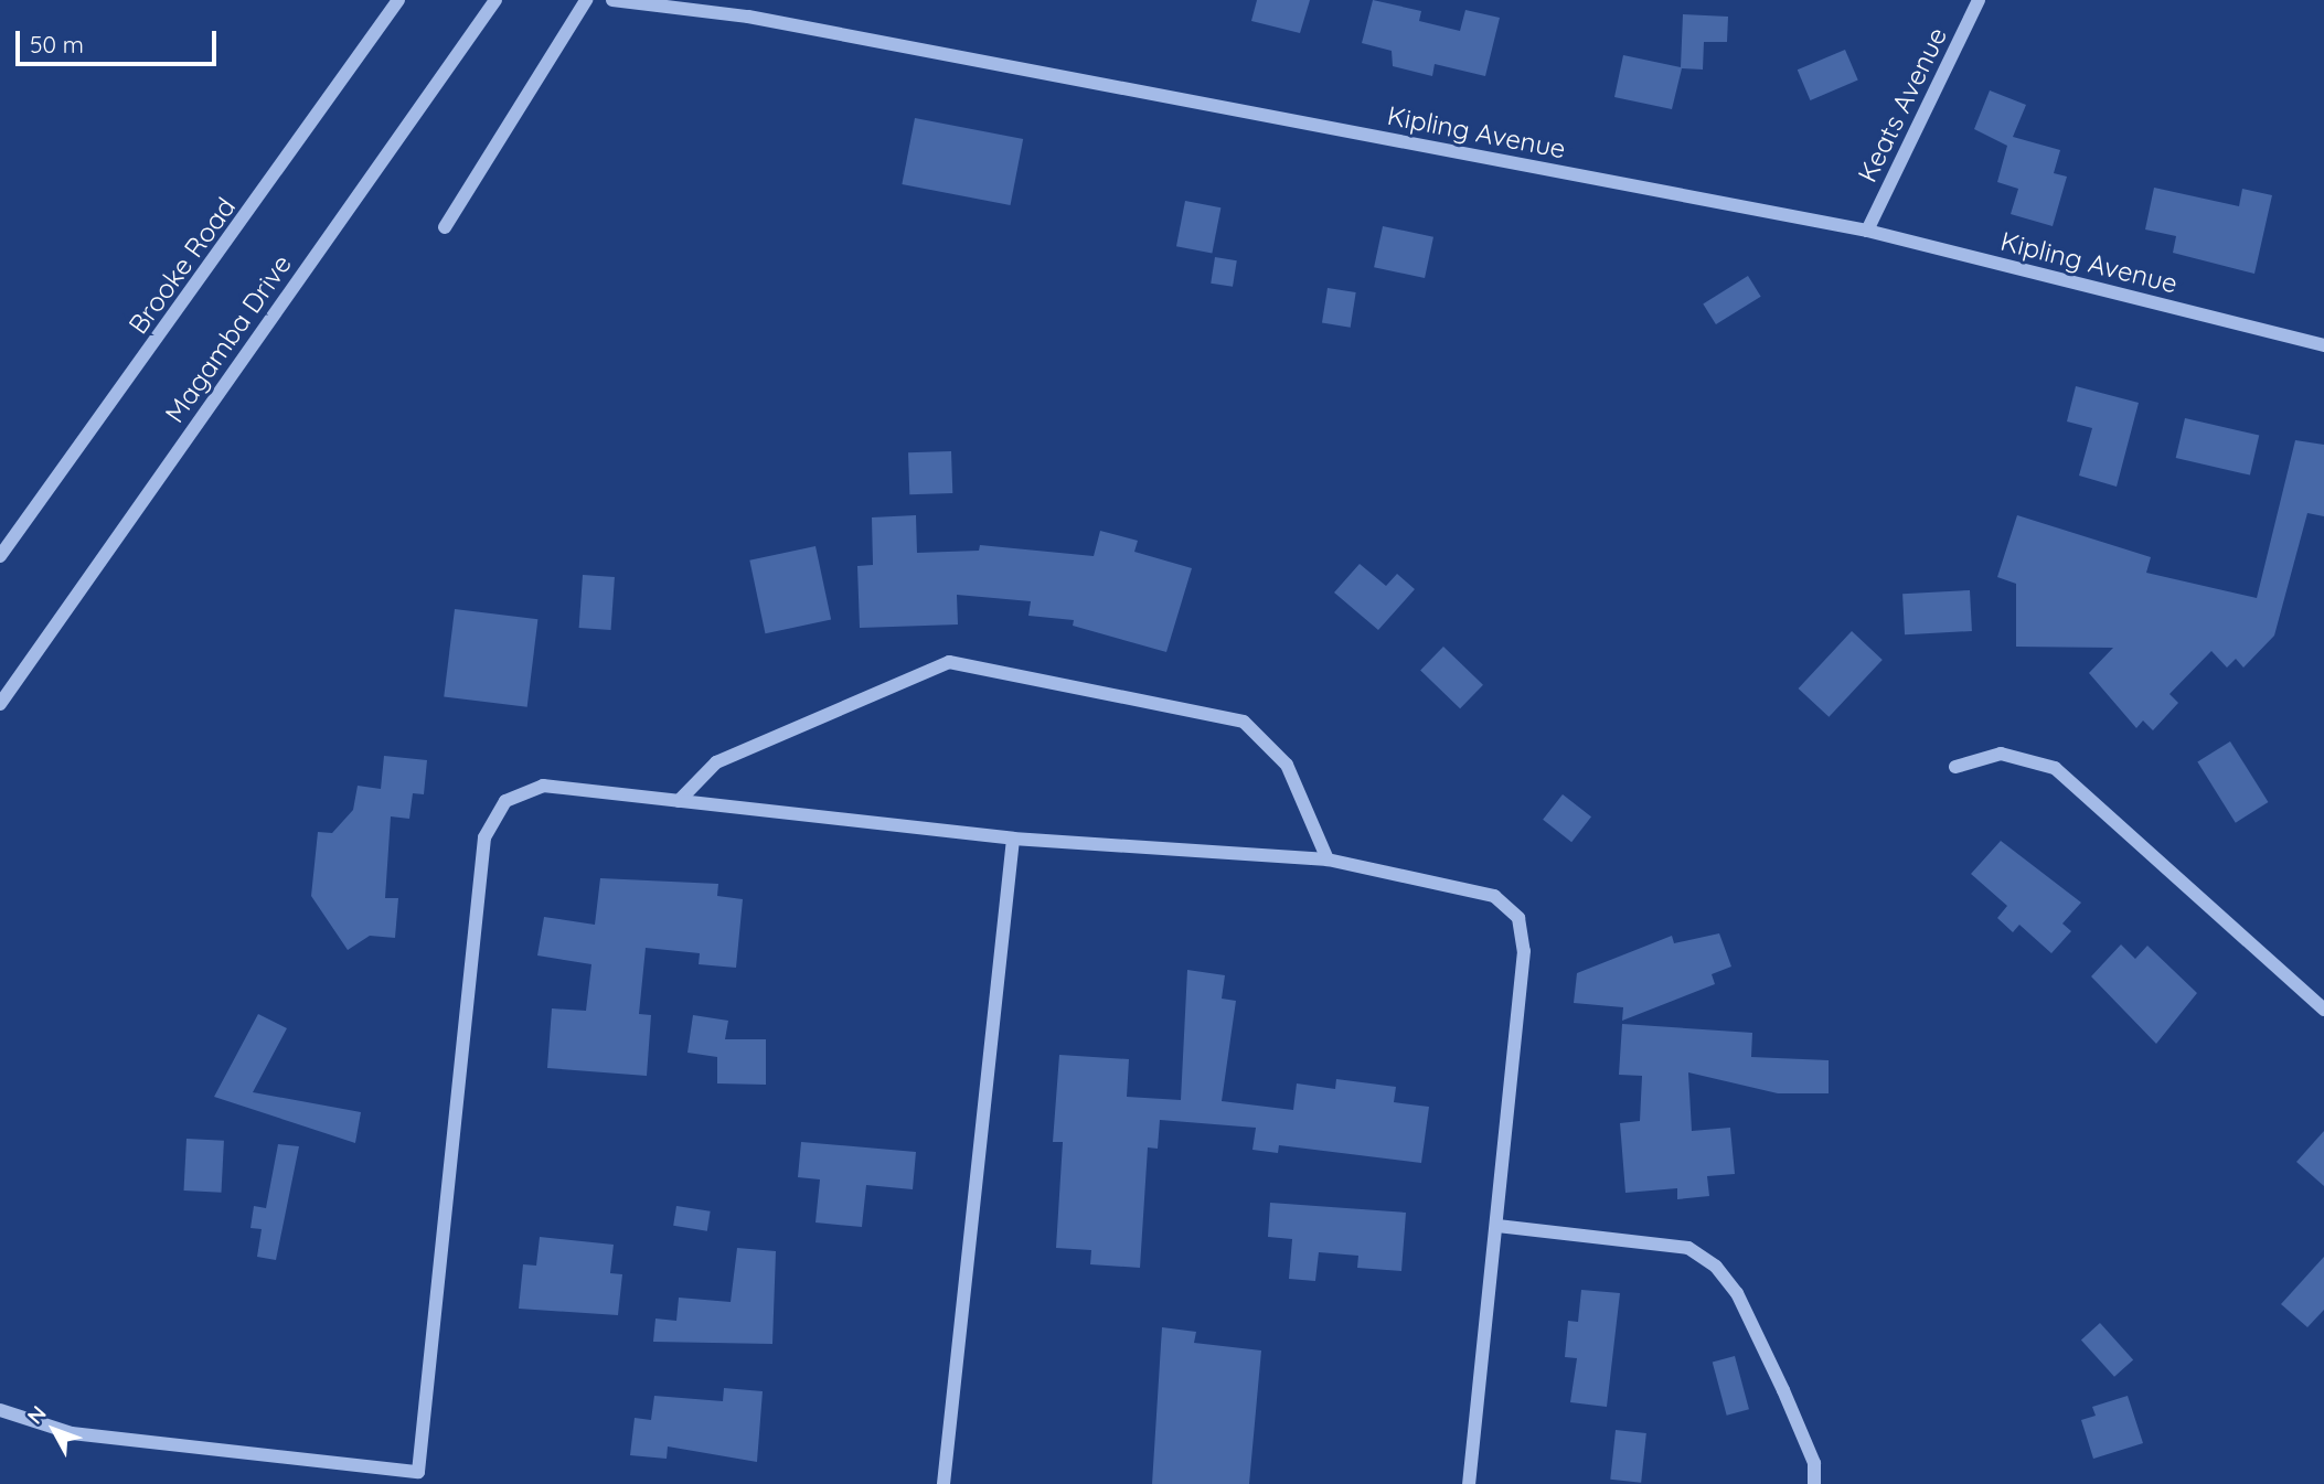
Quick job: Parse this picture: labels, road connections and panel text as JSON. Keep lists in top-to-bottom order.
{
  "streets": {
    "street": [
      "Keats Avenue",
      "Kipling Avenue",
      "Brooke Road",
      "Magamba Drive"
    ]
  },
  "crossings": [
    ["Keats Avenue", "Kipling Avenue"]
  ],
  "scale_bar": "50 m",
  "north": "top left"
}
